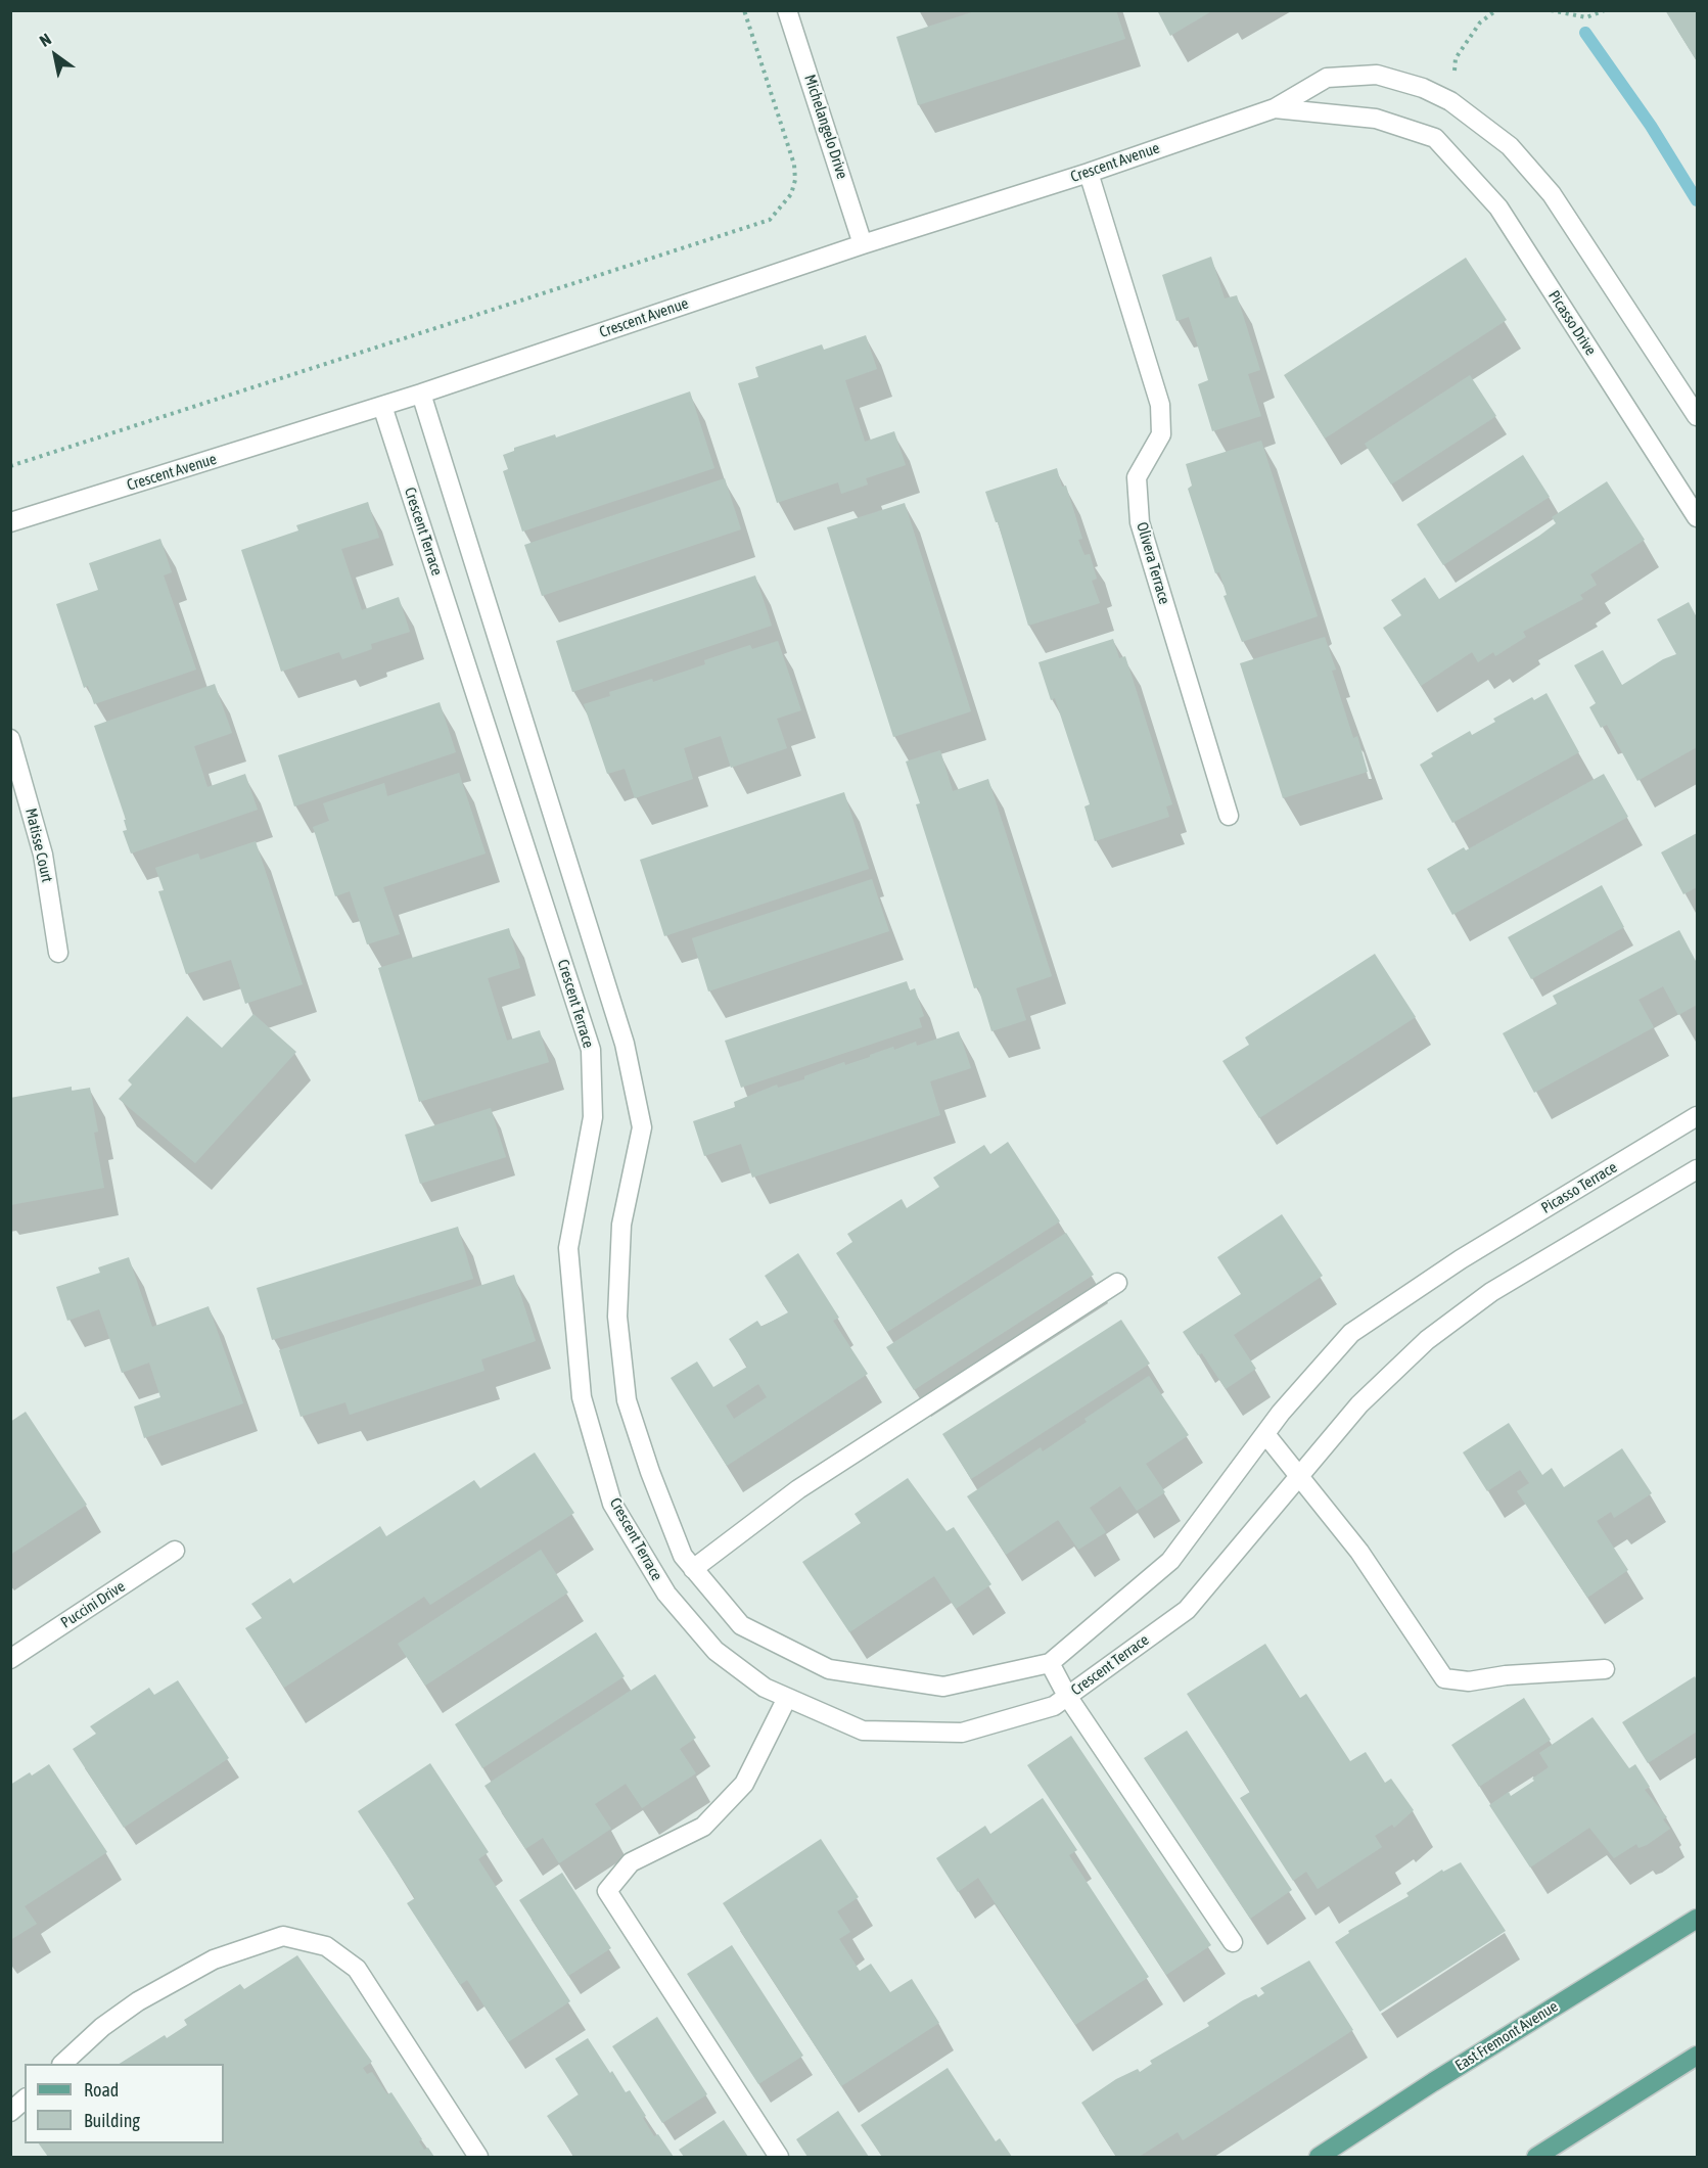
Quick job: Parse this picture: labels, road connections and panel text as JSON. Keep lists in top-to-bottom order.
{
  "streets": {
    "main road": ["East Fremont Avenue"],
    "street": [
      "Michelangelo Drive",
      "Crescent Avenue",
      "Picasso Drive",
      "Crescent Terrace",
      "Olivera Terrace",
      "Matisse Court",
      "Picasso Terrace",
      "Puccini Drive"
    ]
  },
  "crossings": [
    ["Michelangelo Drive", "Crescent Avenue"],
    ["Crescent Avenue", "Picasso Drive"],
    ["Crescent Avenue", "Crescent Terrace"],
    ["Crescent Avenue", "Olivera Terrace"]
  ],
  "legend": ["Road", "Building"],
  "north": "top left"
}
